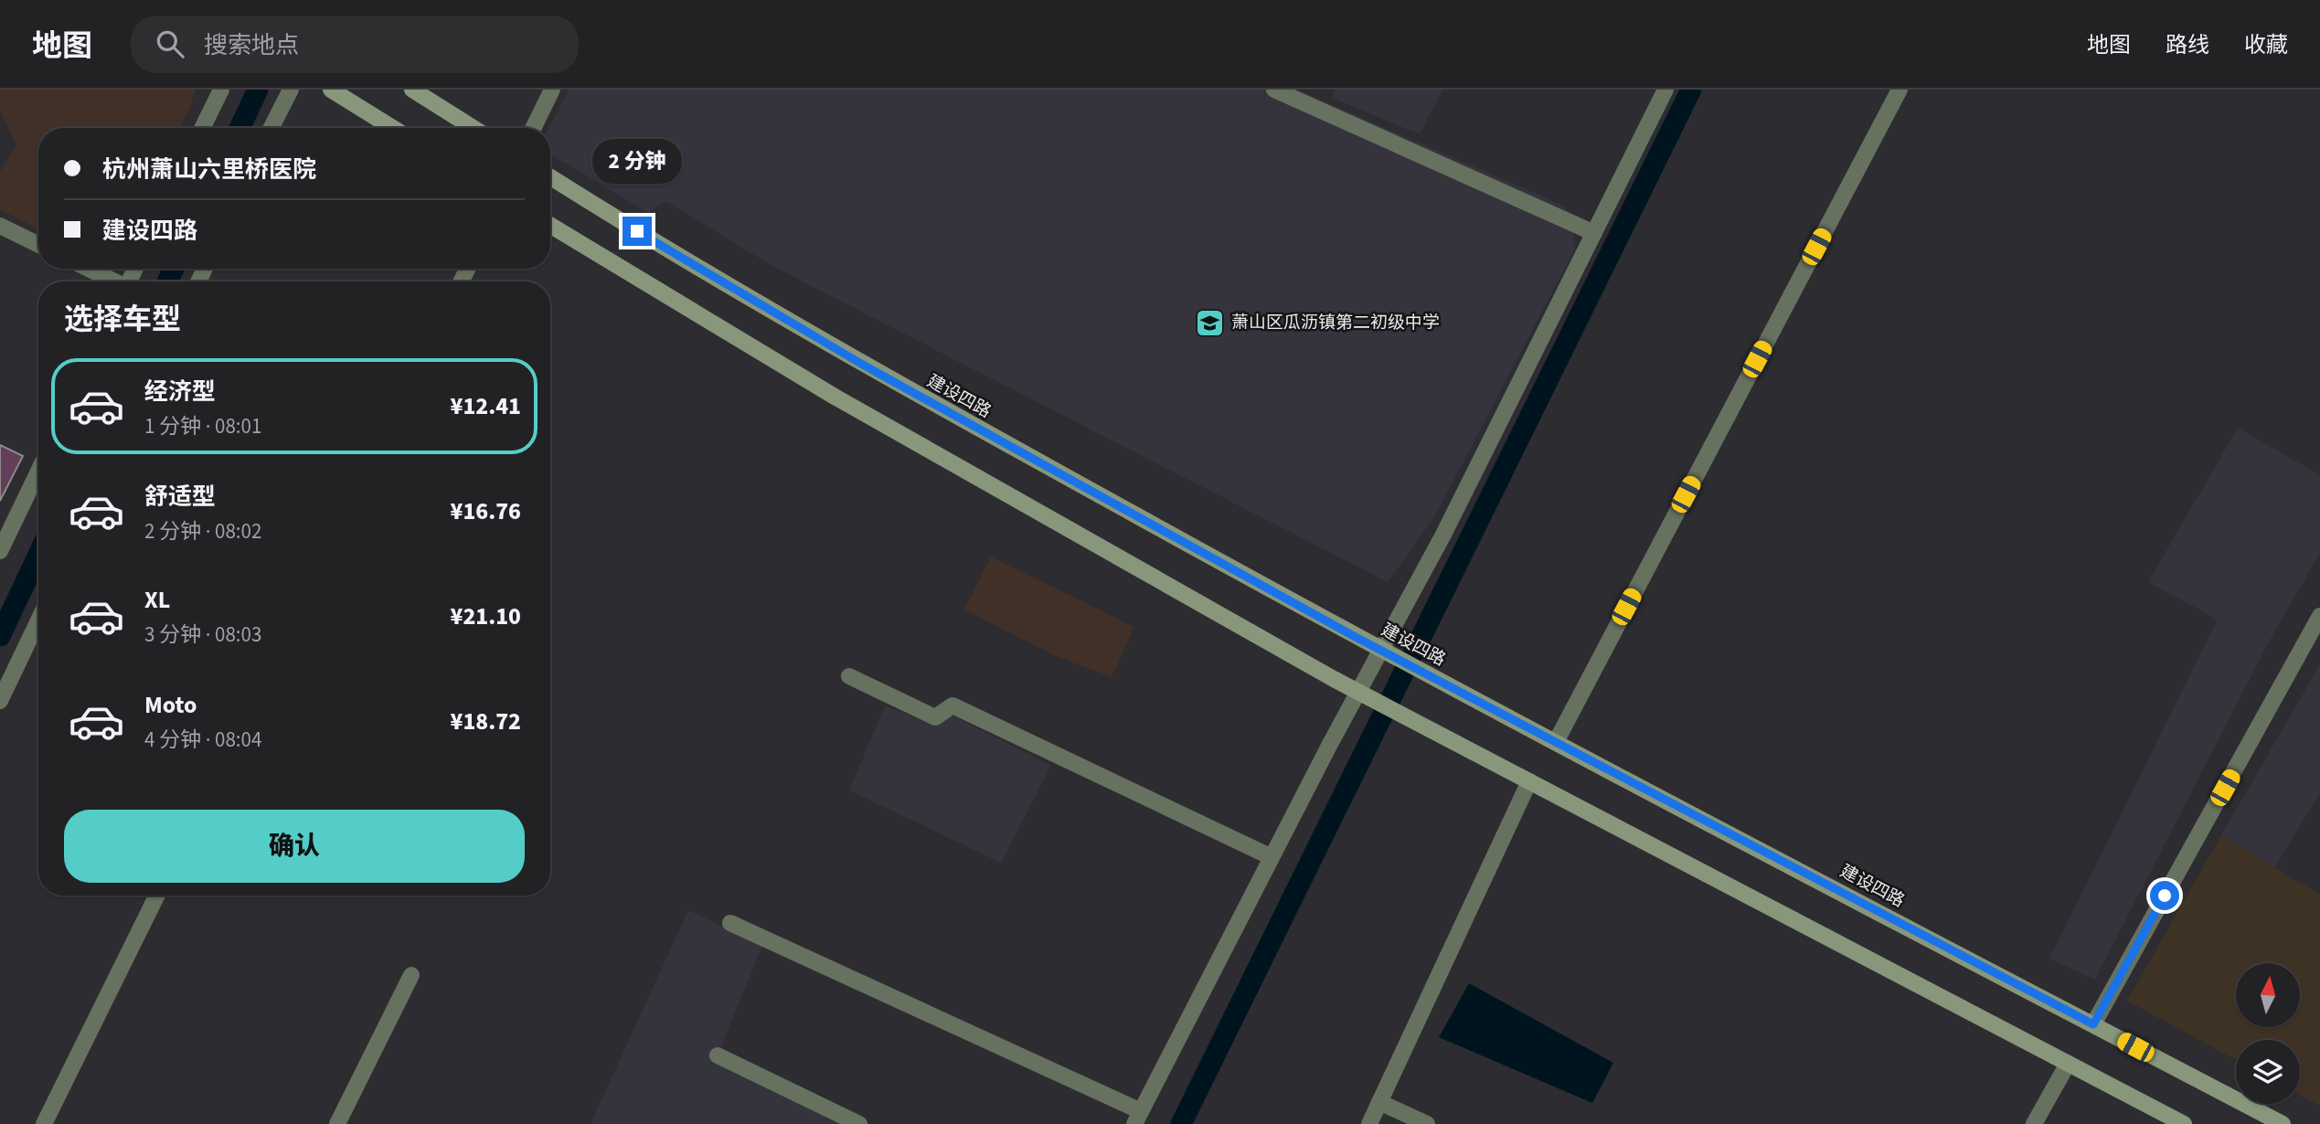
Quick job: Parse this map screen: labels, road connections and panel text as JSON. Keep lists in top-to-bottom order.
{
  "streets": {
    "main road": ["建设四路"]
  },
  "places": {
    "school or university": ["萧山区瓜沥镇第二初级中学"]
  },
  "north": "top",
  "page": {
    "header": "地图",
    "search": "搜索地点",
    "nav": ["地图", "路线", "收藏"],
    "banner": ["杭州萧山六里桥医院", "建设四路"],
    "bubble": "2 分钟",
    "heading": "选择车型",
    "list": [
      {
        "name": "经济型",
        "note": "1 分钟 · 08:01",
        "value": "¥12.41"
      },
      {
        "name": "舒适型",
        "note": "2 分钟 · 08:02",
        "value": "¥16.76"
      },
      {
        "name": "XL",
        "note": "3 分钟 · 08:03",
        "value": "¥21.10"
      },
      {
        "name": "Moto",
        "note": "4 分钟 · 08:04",
        "value": "¥18.72"
      }
    ],
    "buttons": "确认"
  }
}
